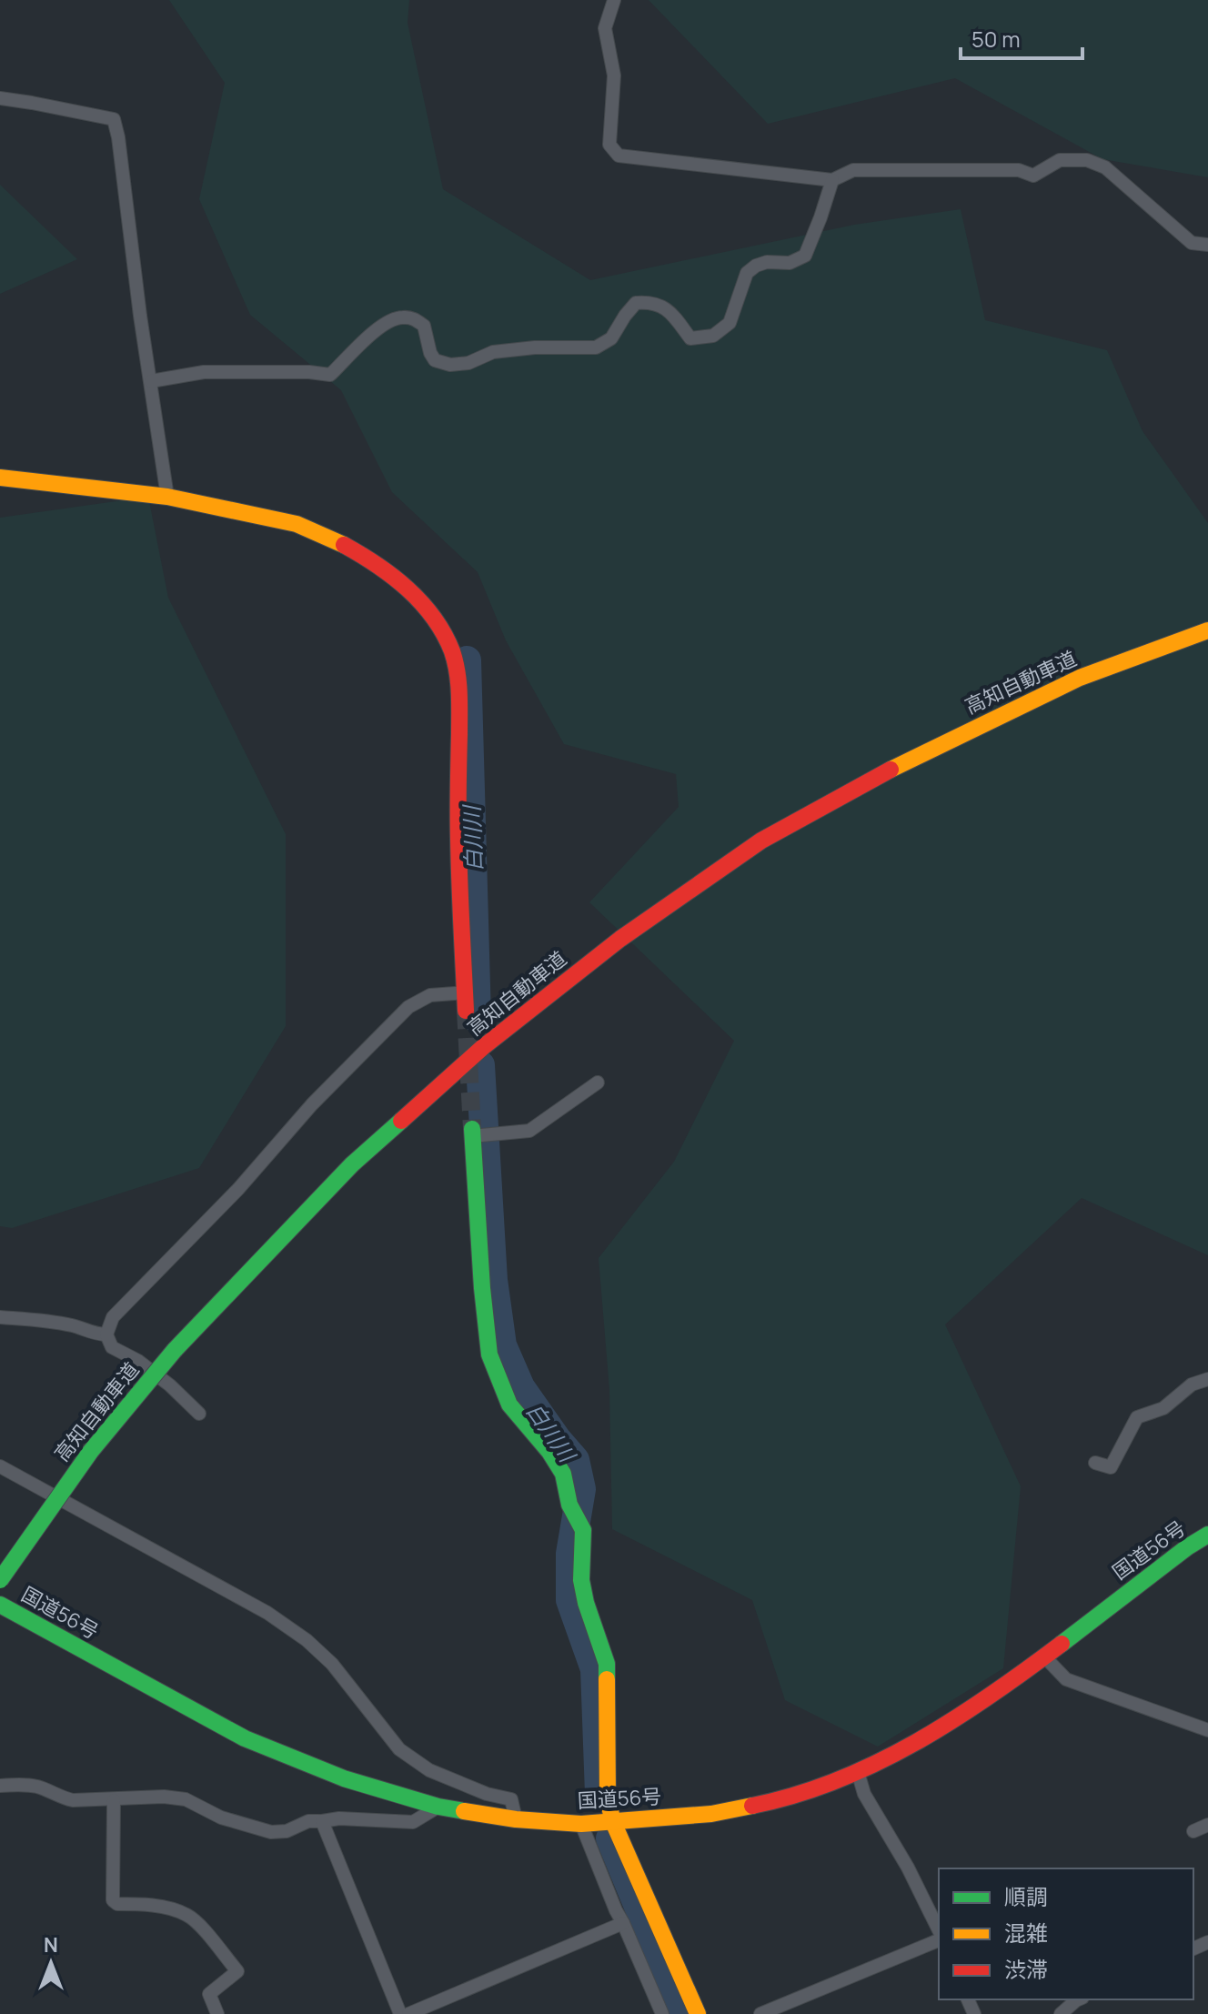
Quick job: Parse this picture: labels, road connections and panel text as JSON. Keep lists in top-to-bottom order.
{
  "streets": {
    "main road": ["高知自動車道", "国道56号"]
  },
  "water": ["白川川"],
  "legend": ["順調", "混雑", "渋滞"],
  "scale_bar": "50 m",
  "north": "top"
}
